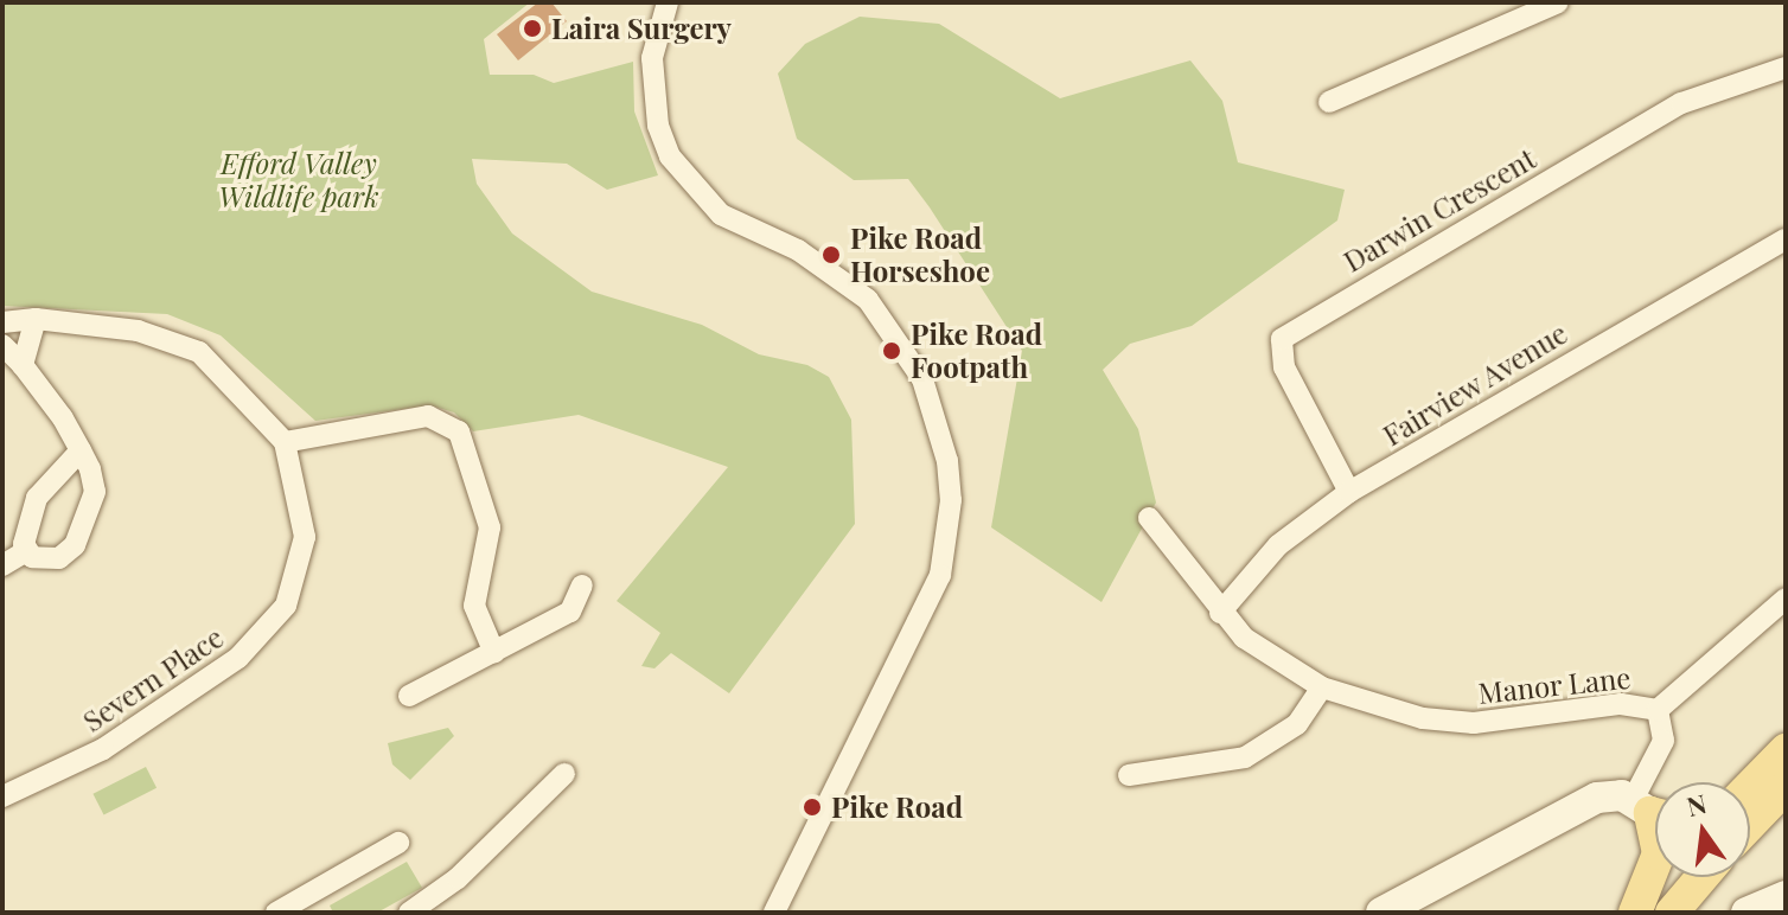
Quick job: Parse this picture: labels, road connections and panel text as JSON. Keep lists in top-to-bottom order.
{
  "streets": {
    "street": [
      "Darwin Crescent",
      "Fairview Avenue",
      "Severn Place",
      "Manor Lane"
    ]
  },
  "crossings": [
    ["Darwin Crescent", "Fairview Avenue"],
    ["Fairview Avenue", "Manor Lane"]
  ],
  "parks": ["Efford Valley Wildlife park"],
  "places": [
    "Laira Surgery",
    "Pike Road Horseshoe",
    "Pike Road Footpath",
    "Pike Road"
  ],
  "north": "top"
}
